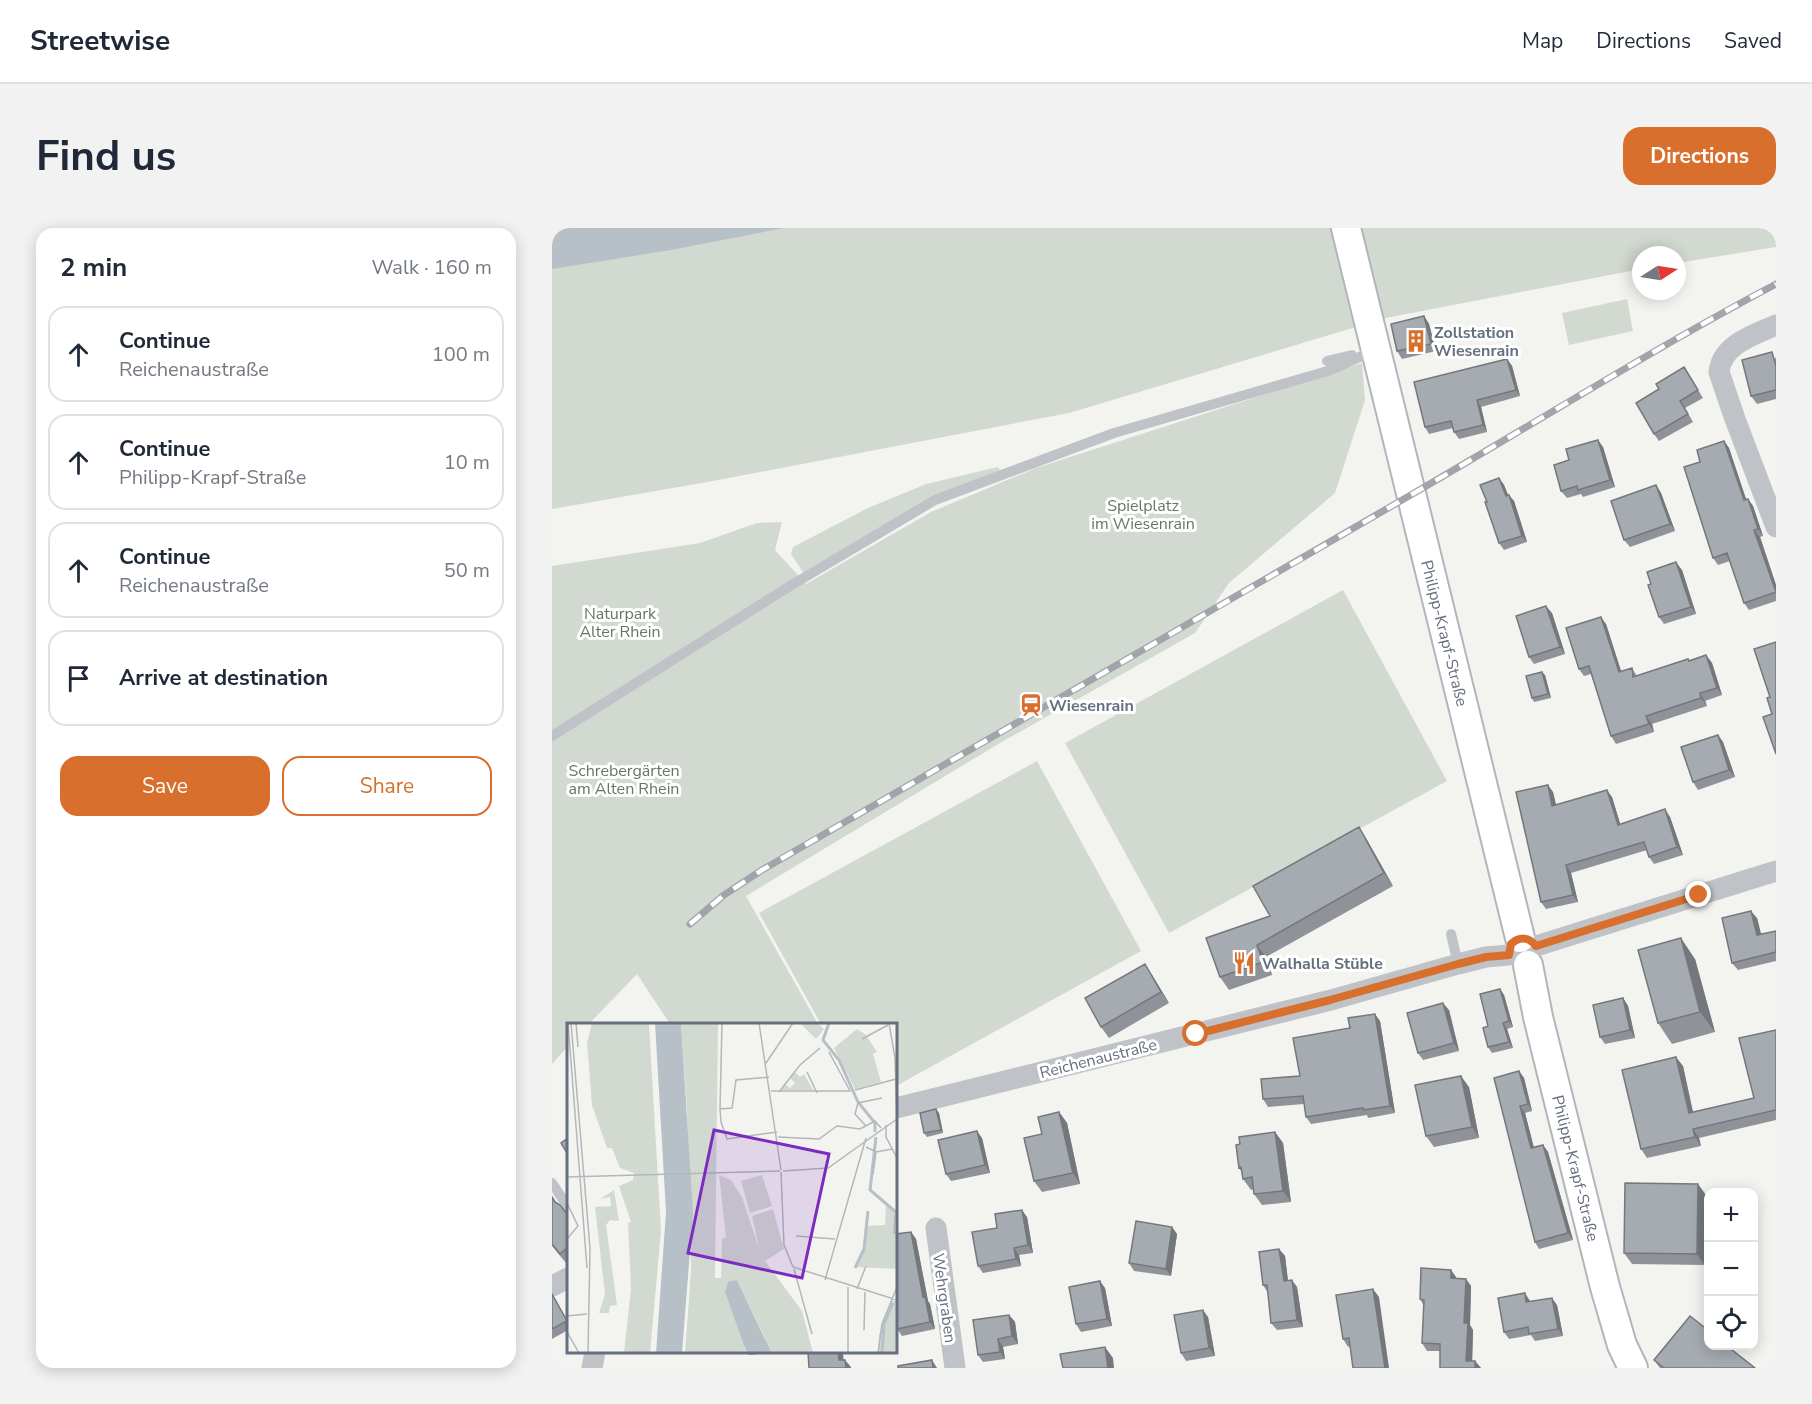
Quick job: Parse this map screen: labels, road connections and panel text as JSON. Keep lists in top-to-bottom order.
{
  "streets": {
    "street": ["Philipp-Krapf-Straße", "Reichenaustraße", "Wehrgraben"]
  },
  "crossings": [
    ["Philipp-Krapf-Straße", "Reichenaustraße"]
  ],
  "parks": ["Spielplatz im Wiesenrain", "Naturpark Alter Rhein", "Schrebergärten am Alten Rhein"],
  "places": {
    "building": ["Zollstation Wiesenrain"],
    "station": ["Wiesenrain"],
    "restaurant": ["Walhalla Stüble"]
  },
  "north": "right",
  "page": {
    "header": "Streetwise",
    "nav": ["Map", "Directions", "Saved"],
    "buttons": [
      "Directions",
      ["Save", "Share"]
    ],
    "title": "Find us",
    "heading": ["2 min", "Walk · 160 m"],
    "list": [
      ["Continue", "Reichenaustraße", "100 m"],
      ["Continue", "Philipp-Krapf-Straße", "10 m"],
      ["Continue", "Reichenaustraße", "50 m"],
      "Arrive at destination"
    ],
    "map_buttons": ["+", "−"]
  }
}
